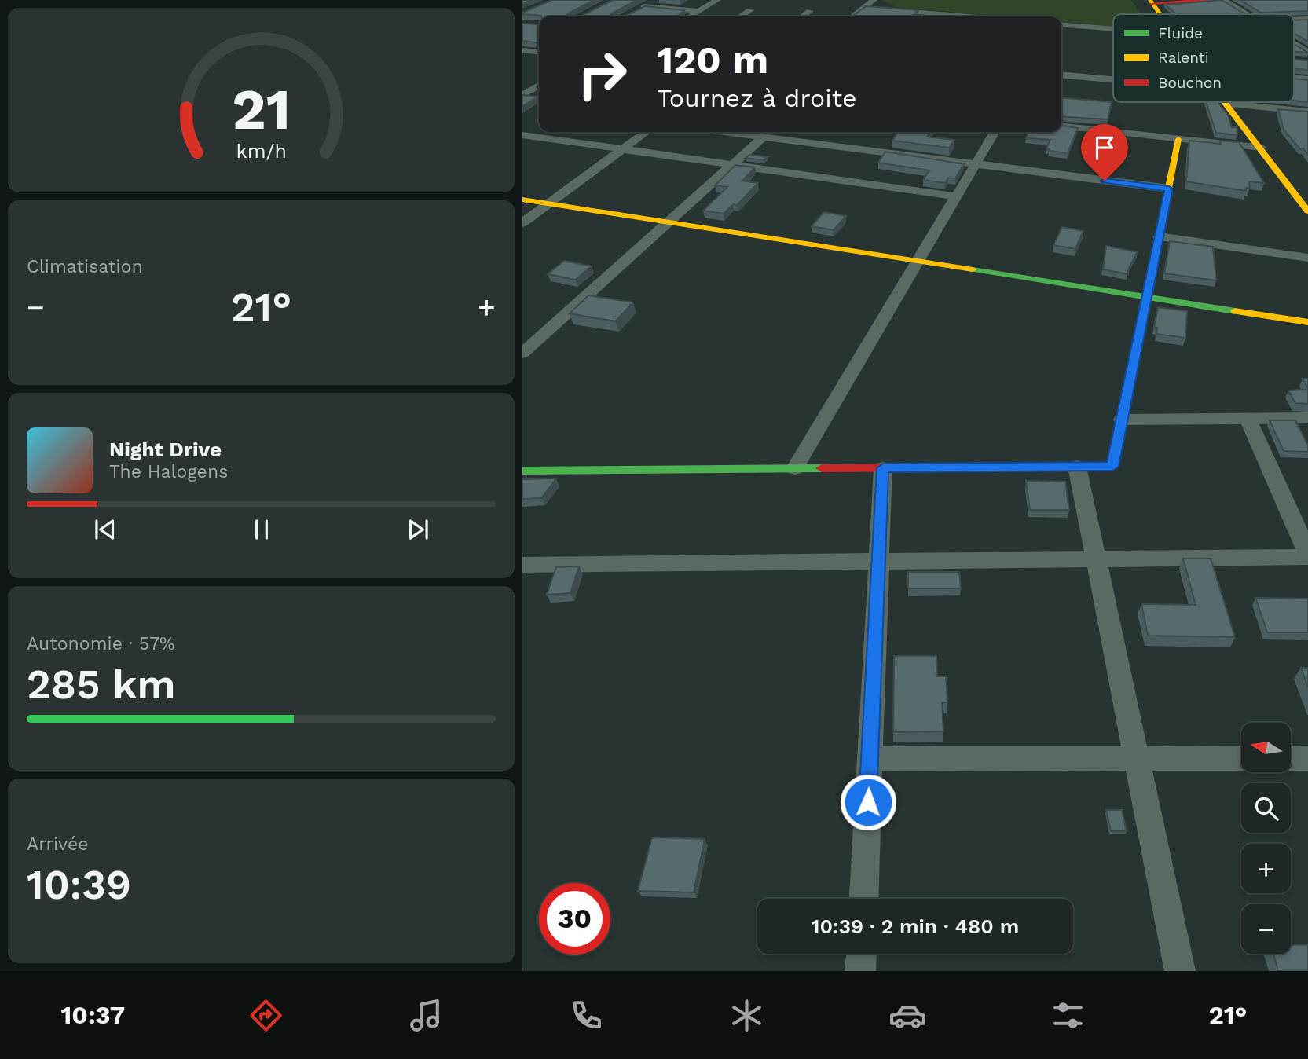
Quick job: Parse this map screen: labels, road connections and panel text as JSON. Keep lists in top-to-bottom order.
{
  "legend": ["Fluide", "Ralenti", "Bouchon"],
  "north": "left",
  "page": {
    "turn": ["120 m", "Tournez à droite"],
    "tile": [
      "Climatisation",
      ["Autonomie · 57%", "285 km"],
      ["Arrivée", "10:39"]
    ],
    "heat": ["−", "21°", "+"],
    "song": ["Night Drive", "The Halogens"],
    "map_buttons": ["+", "−"],
    "limit": "30",
    "trip": "10:39 · 2 min · 480 m",
    "tabs": ["10:37", "21°"],
    "gauge": ["21", "km/h"]
  }
}
